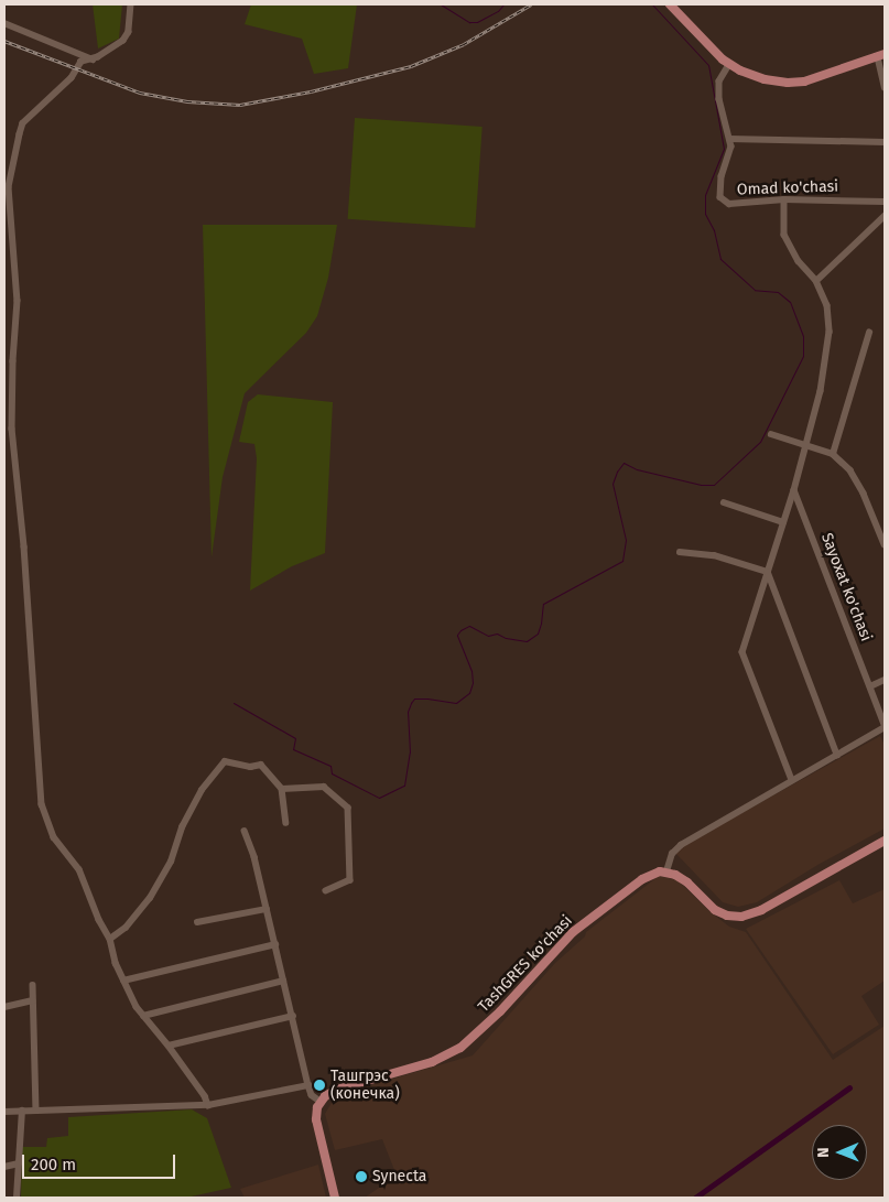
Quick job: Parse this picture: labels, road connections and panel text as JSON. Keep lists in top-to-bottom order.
{
  "streets": {
    "main road": ["TashGRES ko'chasi"],
    "street": ["Omad ko'chasi", "Sayoxat ko'chasi"]
  },
  "crossings": [
    ["Sayoxat ko'chasi", "TashGRES ko'chasi"]
  ],
  "places": ["Ташгрэс (конечка)", "Synecta"],
  "scale_bar": "200 m",
  "north": "left"
}
